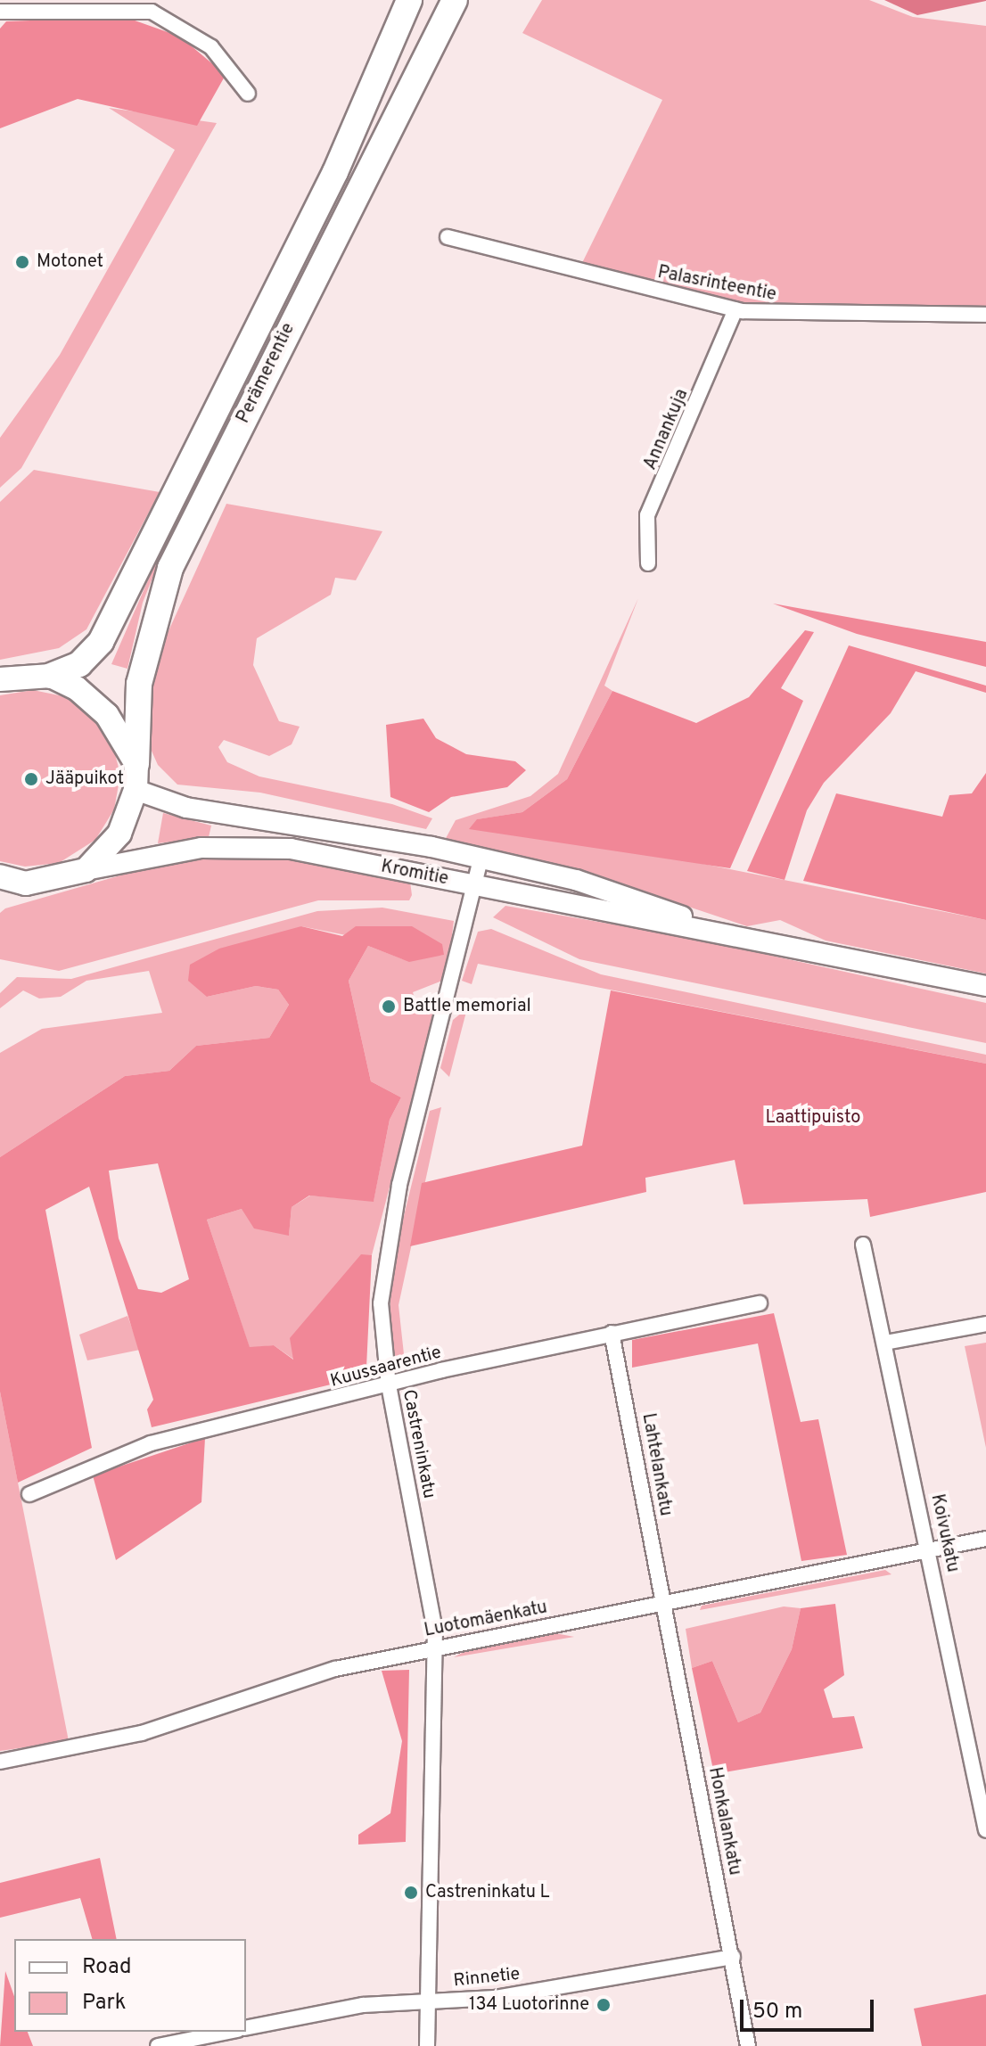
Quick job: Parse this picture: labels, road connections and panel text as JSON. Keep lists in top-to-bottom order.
{
  "streets": {
    "highway": ["Perämerentie"],
    "main road": ["Kromitie"],
    "street": [
      "Palasrinteentie",
      "Annankuja",
      "Kuussaarentie",
      "Castreninkatu",
      "Lahtelankatu",
      "Koivukatu",
      "Luotomäenkatu",
      "Honkalankatu",
      "Rinnetie"
    ]
  },
  "crossings": [
    ["Palasrinteentie", "Annankuja"],
    ["Kromitie", "Castreninkatu"],
    ["Kuussaarentie", "Castreninkatu"],
    ["Kuussaarentie", "Lahtelankatu"],
    ["Castreninkatu", "Luotomäenkatu"],
    ["Castreninkatu", "Rinnetie"],
    ["Lahtelankatu", "Luotomäenkatu"],
    ["Lahtelankatu", "Honkalankatu"],
    ["Koivukatu", "Luotomäenkatu"],
    ["Luotomäenkatu", "Honkalankatu"],
    ["Honkalankatu", "Rinnetie"]
  ],
  "parks": ["Laattipuisto"],
  "places": [
    "Motonet",
    "Jääpuikot",
    "Battle memorial",
    "Castreninkatu L",
    "134 Luotorinne"
  ],
  "legend": ["Road", "Park"],
  "scale_bar": "50 m"
}
